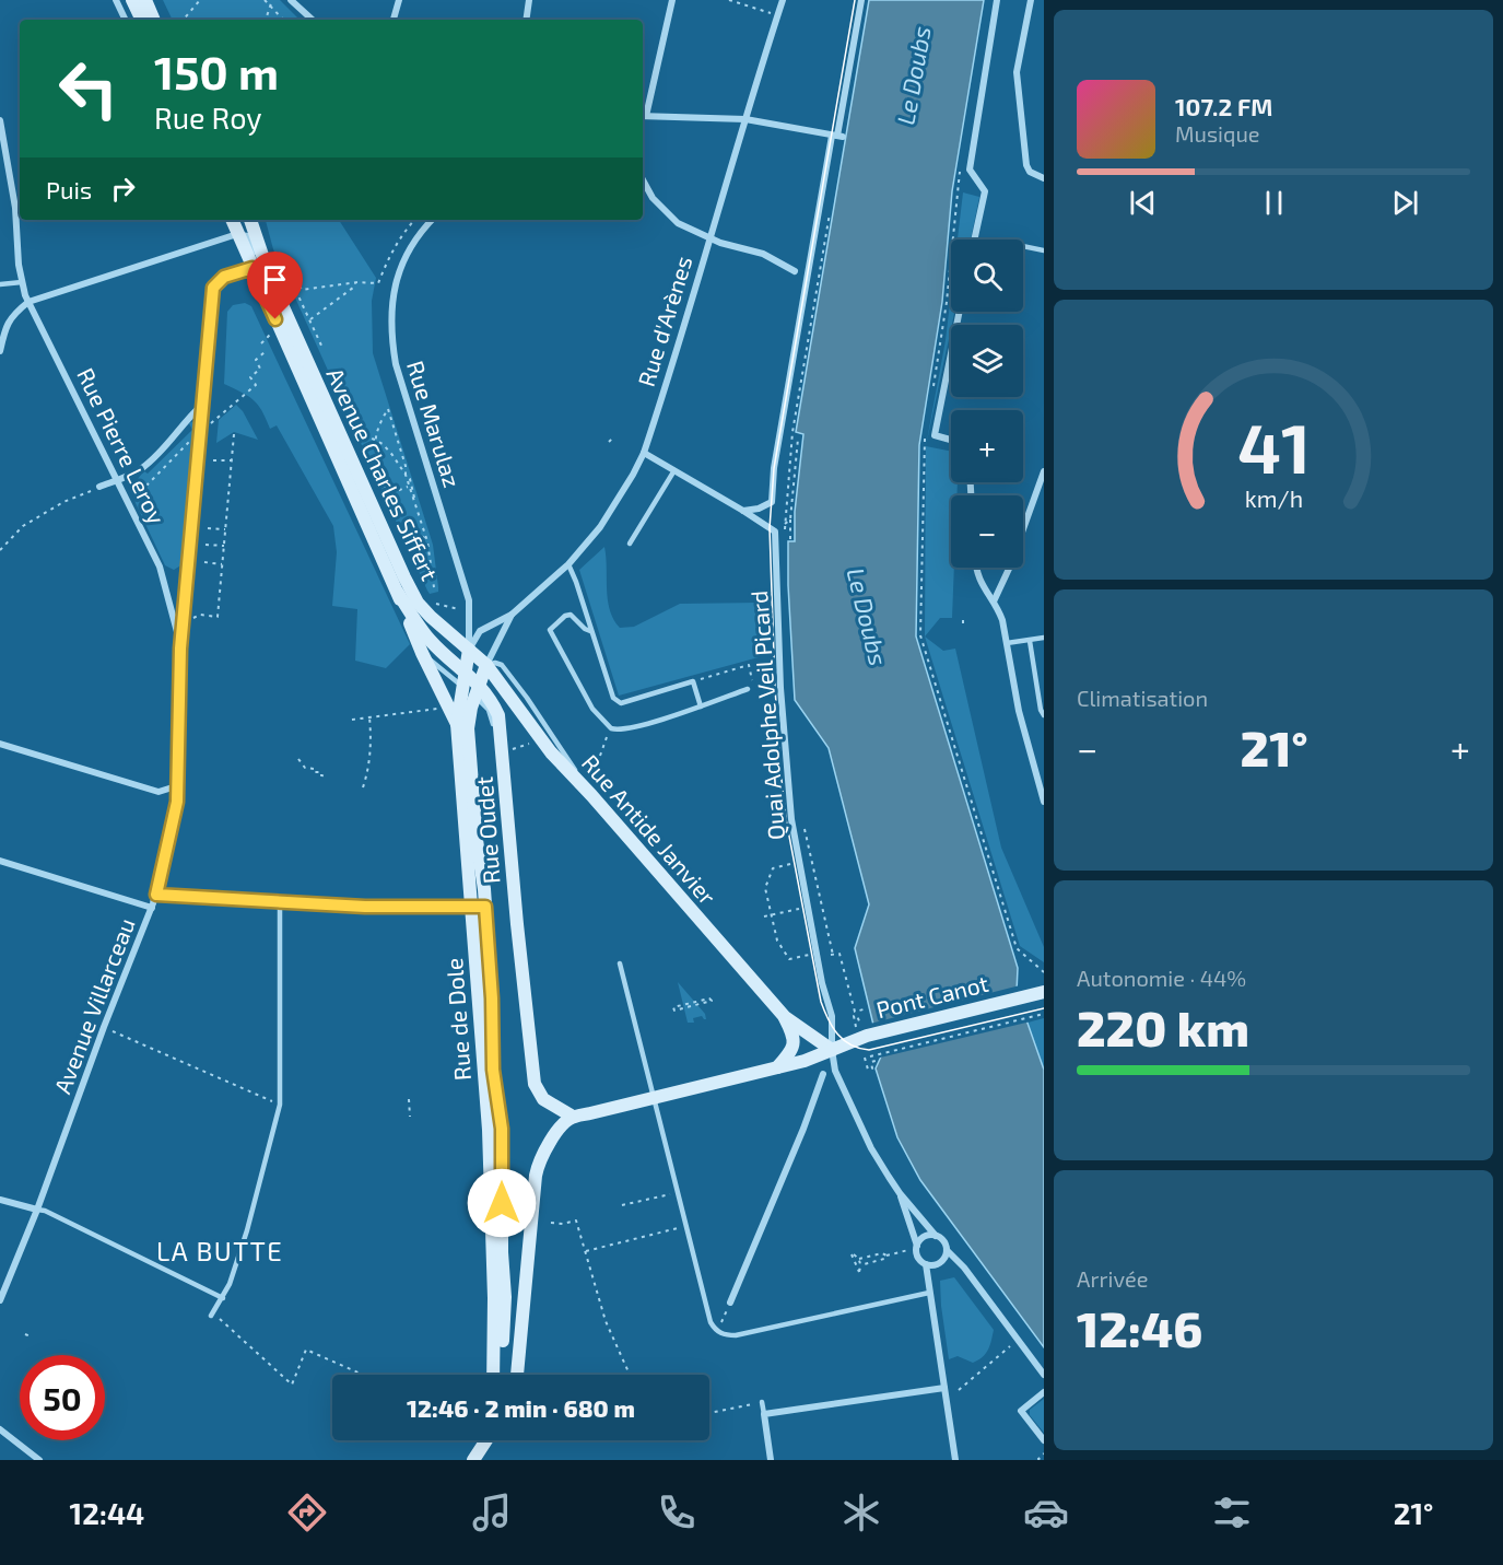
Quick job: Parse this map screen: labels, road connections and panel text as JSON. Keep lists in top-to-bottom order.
{
  "streets": {
    "main road": [
      "Avenue Charles Siffert",
      "Rue Oudet",
      "Rue Antide Janvier",
      "Pont Canot",
      "Rue de Dole"
    ],
    "street": [
      "Rue d'Arènes",
      "Rue Marulaz",
      "Rue Pierre Leroy",
      "Quai Adolphe Veil Picard",
      "Avenue Villarceau"
    ]
  },
  "crossings": [
    ["Rue d'Arènes", "Rue Marulaz"],
    ["Rue d'Arènes", "Avenue Charles Siffert"],
    ["Rue d'Arènes", "Rue Antide Janvier"],
    ["Rue d'Arènes", "Rue de Dole"],
    ["Rue Marulaz", "Avenue Charles Siffert"],
    ["Rue Marulaz", "Rue de Dole"],
    ["Rue Pierre Leroy", "Avenue Villarceau"],
    ["Avenue Charles Siffert", "Rue Oudet"],
    ["Avenue Charles Siffert", "Rue Antide Janvier"],
    ["Avenue Charles Siffert", "Avenue Villarceau"],
    ["Avenue Charles Siffert", "Rue de Dole"],
    ["Quai Adolphe Veil Picard", "Rue Antide Janvier"],
    ["Quai Adolphe Veil Picard", "Pont Canot"],
    ["Rue Oudet", "Pont Canot"],
    ["Rue Oudet", "Rue de Dole"],
    ["Rue Antide Janvier", "Pont Canot"],
    ["Rue Antide Janvier", "Rue de Dole"]
  ],
  "districts": ["LA BUTTE"],
  "water": ["Le Doubs"],
  "page": {
    "turn": ["150 m", "Rue Roy"],
    "song": ["107.2 FM", "Musique"],
    "then": "Puis",
    "map_buttons": ["+", "−"],
    "tile": [
      "Climatisation",
      ["Autonomie · 44%", "220 km"],
      ["Arrivée", "12:46"]
    ],
    "heat": ["−", "21°", "+"],
    "limit": "50",
    "trip": "12:46 · 2 min · 680 m",
    "tabs": ["12:44", "21°"],
    "gauge": ["41", "km/h"]
  }
}
